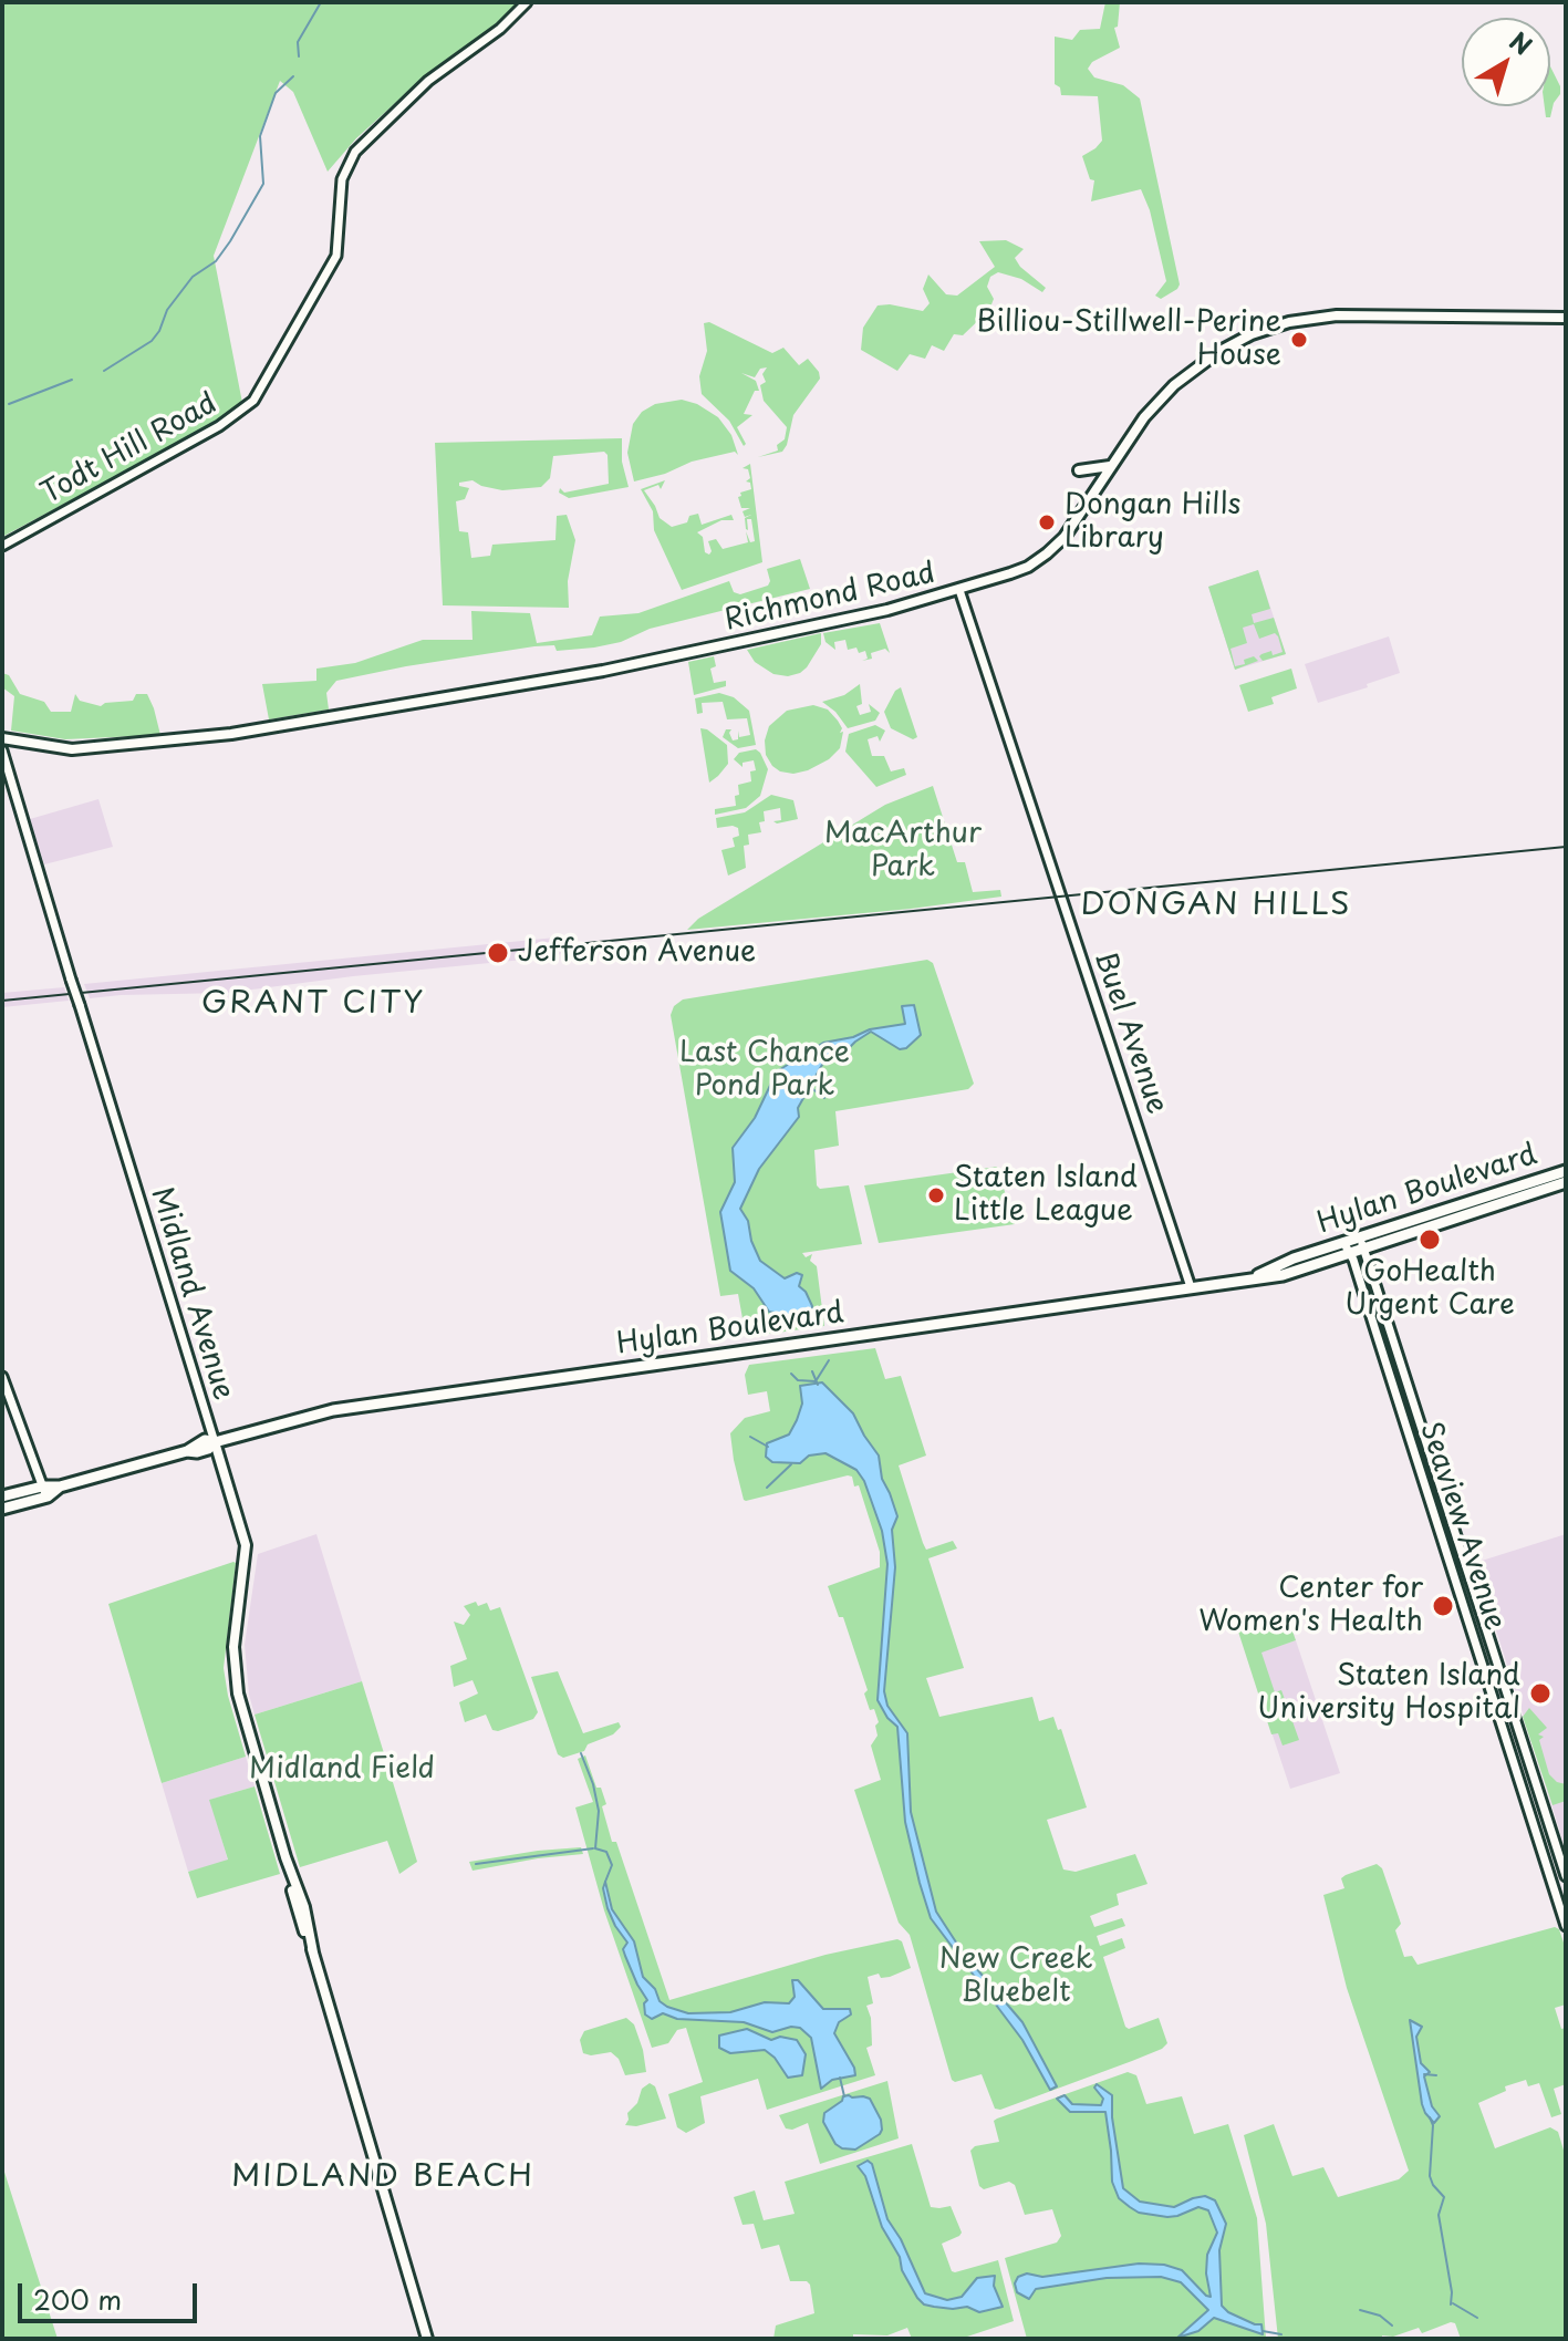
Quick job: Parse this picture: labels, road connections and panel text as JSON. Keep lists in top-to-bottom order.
{
  "streets": {
    "main road": ["Richmond Road", "Hylan Boulevard", "Midland Avenue"],
    "street": ["Todt Hill Road", "Buel Avenue", "Seaview Avenue"]
  },
  "crossings": [
    ["Richmond Road", "Buel Avenue"],
    ["Buel Avenue", "Hylan Boulevard"],
    ["Hylan Boulevard", "Midland Avenue"],
    ["Hylan Boulevard", "Seaview Avenue"]
  ],
  "districts": ["DONGAN HILLS", "GRANT CITY", "MIDLAND BEACH"],
  "parks": [
    "MacArthur Park",
    "Last Chance Pond Park",
    "Midland Field",
    "New Creek Bluebelt"
  ],
  "places": [
    "Billiou-Stillwell-Perine House",
    "Dongan Hills Library",
    "Jefferson Avenue",
    "Staten Island Little League",
    "GoHealth Urgent Care",
    "Center for Women's Health",
    "Staten Island University Hospital"
  ],
  "scale_bar": "200 m",
  "north": "top right"
}
